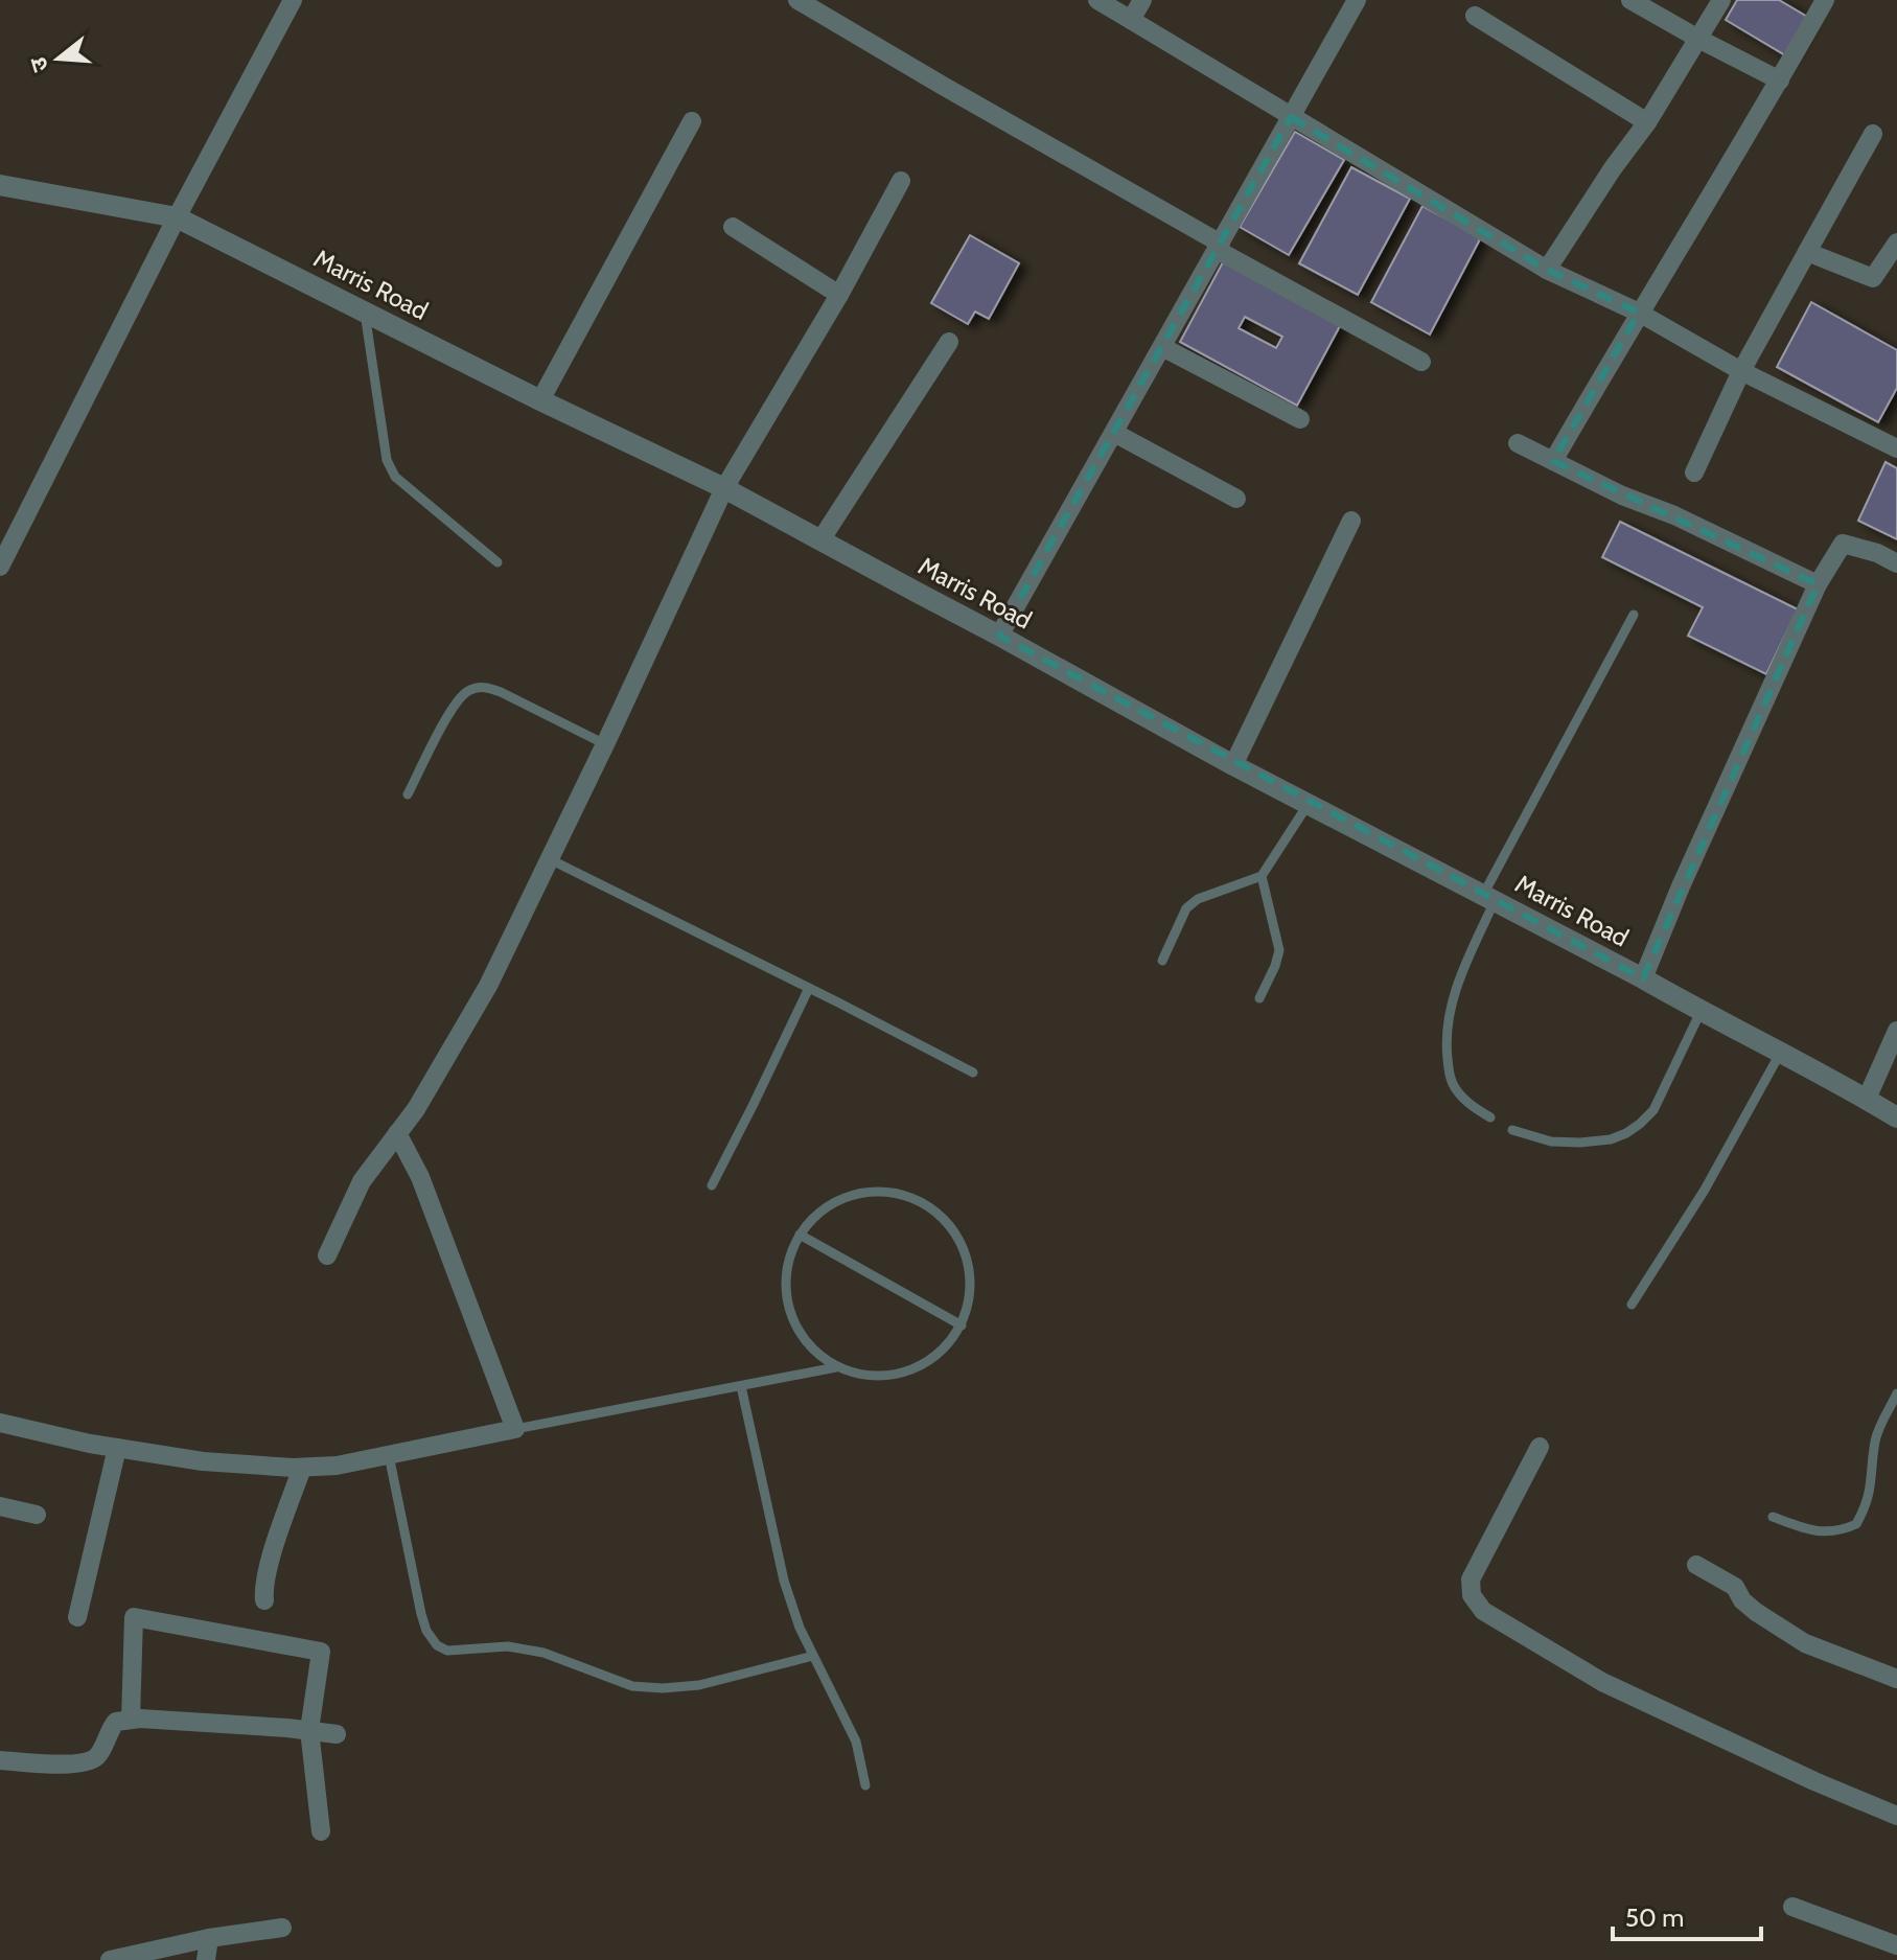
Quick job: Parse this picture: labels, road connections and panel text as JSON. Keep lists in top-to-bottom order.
{
  "streets": {
    "street": ["Marris Road"]
  },
  "scale_bar": "50 m",
  "north": "left"
}
